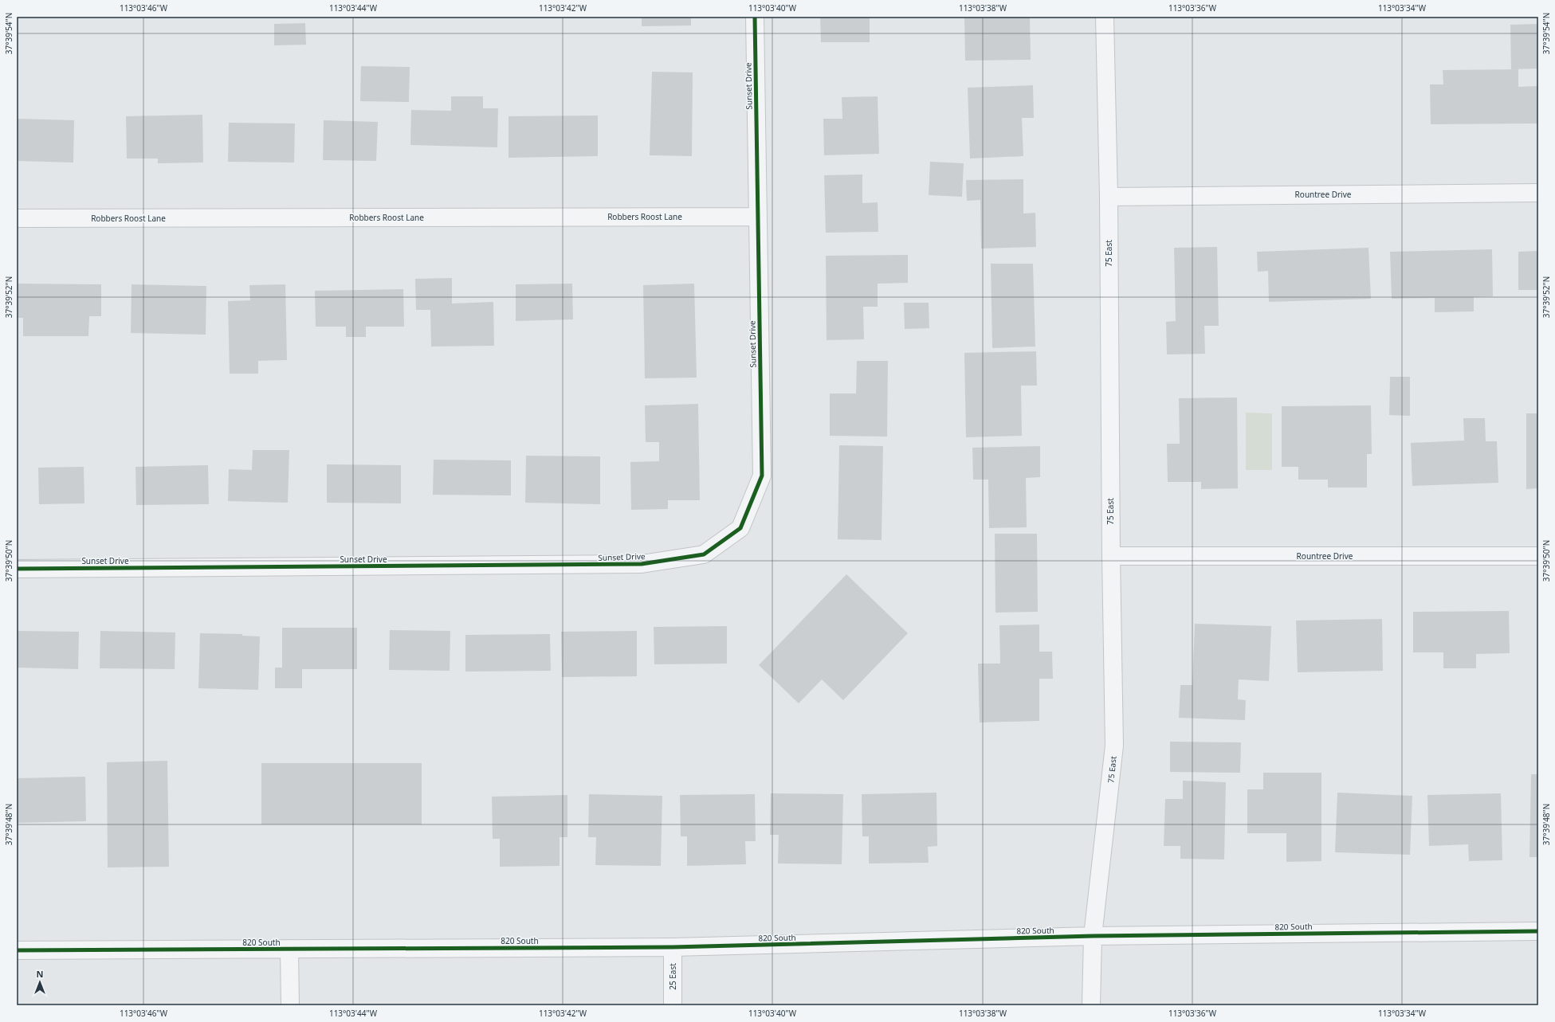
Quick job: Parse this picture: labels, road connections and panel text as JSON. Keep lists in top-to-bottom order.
{
  "streets": {
    "street": [
      "Sunset Drive",
      "Rountree Drive",
      "Robbers Roost Lane",
      "75 East",
      "820 South",
      "25 East"
    ]
  },
  "crossings": [
    ["Sunset Drive", "Robbers Roost Lane"],
    ["Rountree Drive", "75 East"],
    ["75 East", "820 South"],
    ["820 South", "25 East"]
  ],
  "north": "top",
  "coordinates": [
    "113°03'46\"W",
    "113°03'44\"W",
    "113°03'42\"W",
    "113°03'40\"W",
    "113°03'38\"W",
    "113°03'36\"W",
    "113°03'34\"W",
    "37°39'54\"N",
    "37°39'52\"N",
    "37°39'50\"N",
    "37°39'48\"N"
  ]
}
